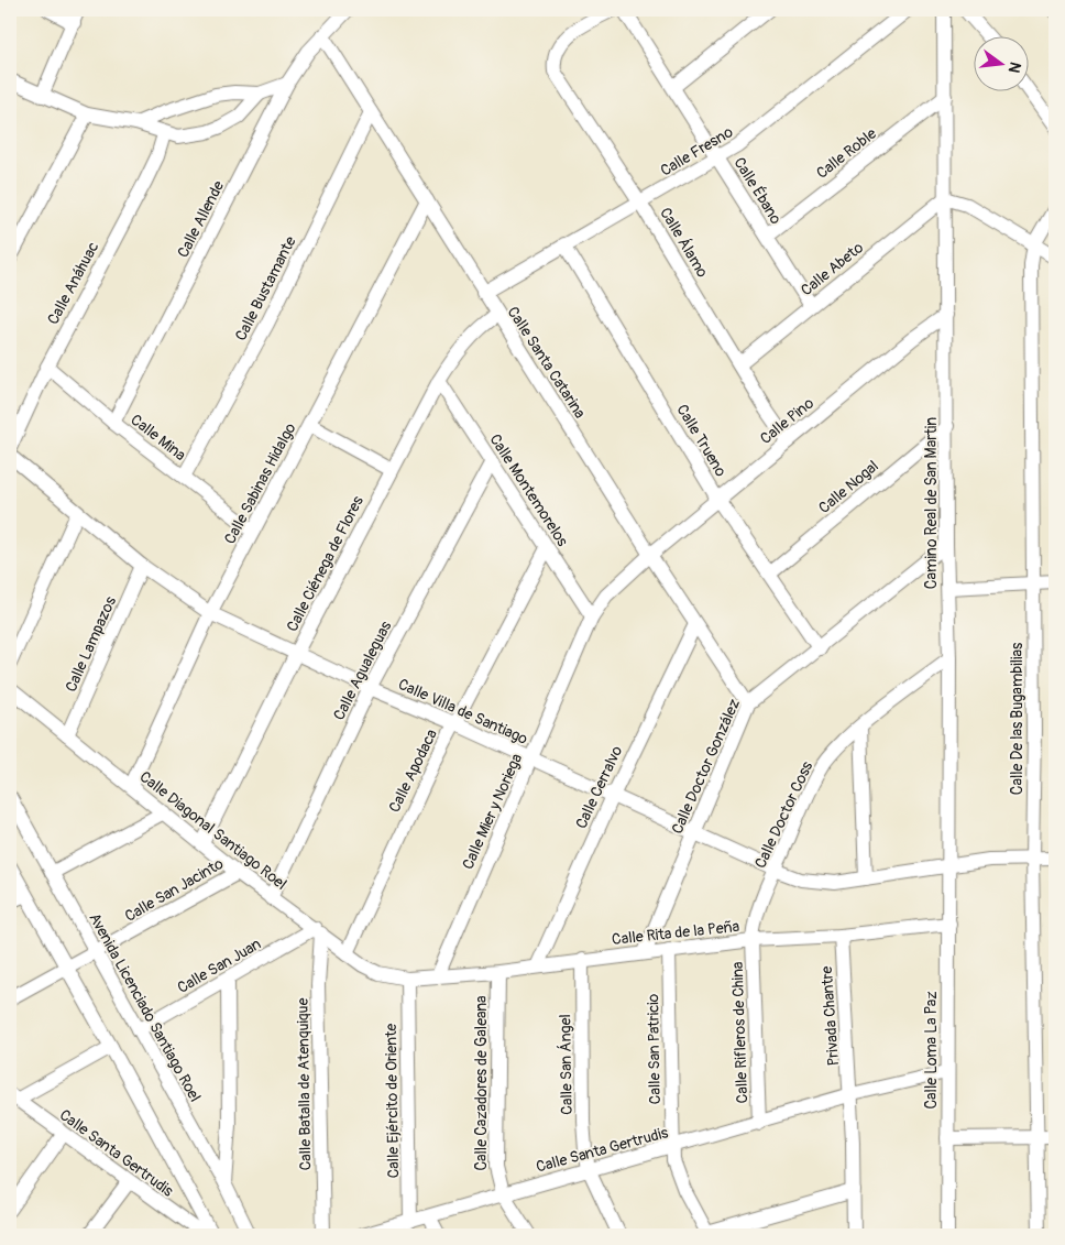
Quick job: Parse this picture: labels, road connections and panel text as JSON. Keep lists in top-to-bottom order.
{
  "streets": {
    "street": [
      "Calle Fresno",
      "Calle Roble",
      "Calle Ébano",
      "Calle Allende",
      "Calle Álamo",
      "Calle Abeto",
      "Calle Anáhuac",
      "Calle Bustamante",
      "Calle Santa Catarina",
      "Calle Pino",
      "Calle Mina",
      "Calle Trueno",
      "Calle Sabinas Hidalgo",
      "Calle Nogal",
      "Calle Montemorelos",
      "Camino Real de San Martin",
      "Calle Ciénega de Flores",
      "Calle Lampazos",
      "Calle Agualeguas",
      "Calle Villa de Santiago",
      "Calle De las Bugambilias",
      "Calle Doctor González",
      "Calle Apodaca",
      "Calle Cerralvo",
      "Calle Mier y Noriega",
      "Calle Doctor Coss",
      "Calle Diagonal Santiago Roel",
      "Calle San Jacinto",
      "Calle Rita de la Peña",
      "Calle San Juan",
      "Avenida Licenciado Santiago Roel",
      "Privada Chantre",
      "Calle Rifleros de China",
      "Calle San Patricio",
      "Calle Loma La Paz",
      "Calle San Ángel",
      "Calle Cazadores de Galeana",
      "Calle Batalla de Atenquique",
      "Calle Ejército de Oriente",
      "Calle Santa Gertrudis"
    ]
  },
  "crossings": [
    ["Calle Fresno", "Calle Ébano"],
    ["Calle Fresno", "Calle Álamo"],
    ["Calle Fresno", "Calle Santa Catarina"],
    ["Calle Fresno", "Calle Trueno"],
    ["Calle Roble", "Calle Ébano"],
    ["Calle Roble", "Camino Real de San Martin"],
    ["Calle Ébano", "Calle Abeto"],
    ["Calle Allende", "Calle Santa Catarina"],
    ["Calle Allende", "Calle Mina"],
    ["Calle Álamo", "Calle Abeto"],
    ["Calle Álamo", "Calle Pino"],
    ["Calle Abeto", "Camino Real de San Martin"],
    ["Calle Anáhuac", "Calle Mina"],
    ["Calle Bustamante", "Calle Santa Catarina"],
    ["Calle Bustamante", "Calle Mina"],
    ["Calle Santa Catarina", "Calle Pino"],
    ["Calle Santa Catarina", "Calle Sabinas Hidalgo"],
    ["Calle Santa Catarina", "Calle Ciénega de Flores"],
    ["Calle Santa Catarina", "Calle Doctor González"],
    ["Calle Santa Catarina", "Calle Cerralvo"],
    ["Calle Santa Catarina", "Calle Mier y Noriega"],
    ["Calle Pino", "Calle Trueno"],
    ["Calle Pino", "Camino Real de San Martin"],
    ["Calle Pino", "Calle Mier y Noriega"],
    ["Calle Mina", "Calle Sabinas Hidalgo"],
    ["Calle Trueno", "Calle Nogal"],
    ["Calle Trueno", "Calle Doctor González"],
    ["Calle Sabinas Hidalgo", "Calle Villa de Santiago"],
    ["Calle Sabinas Hidalgo", "Calle Diagonal Santiago Roel"],
    ["Calle Nogal", "Camino Real de San Martin"],
    ["Calle Montemorelos", "Calle Ciénega de Flores"],
    ["Calle Montemorelos", "Calle Agualeguas"],
    ["Calle Montemorelos", "Calle Apodaca"],
    ["Calle Montemorelos", "Calle Mier y Noriega"],
    ["Camino Real de San Martin", "Calle Villa de Santiago"],
    ["Camino Real de San Martin", "Calle Doctor González"],
    ["Camino Real de San Martin", "Calle Doctor Coss"],
    ["Camino Real de San Martin", "Calle Loma La Paz"],
    ["Calle Ciénega de Flores", "Calle Villa de Santiago"],
    ["Calle Ciénega de Flores", "Calle Diagonal Santiago Roel"],
    ["Calle Lampazos", "Calle Villa de Santiago"],
    ["Calle Lampazos", "Calle Diagonal Santiago Roel"],
    ["Calle Agualeguas", "Calle Villa de Santiago"],
    ["Calle Agualeguas", "Calle Diagonal Santiago Roel"],
    ["Calle Villa de Santiago", "Calle De las Bugambilias"],
    ["Calle Villa de Santiago", "Calle Doctor González"],
    ["Calle Villa de Santiago", "Calle Apodaca"],
    ["Calle Villa de Santiago", "Calle Cerralvo"],
    ["Calle Villa de Santiago", "Calle Mier y Noriega"],
    ["Calle Villa de Santiago", "Calle Doctor Coss"],
    ["Calle Villa de Santiago", "Calle Loma La Paz"],
    ["Calle Doctor González", "Calle Rita de la Peña"],
    ["Calle Apodaca", "Calle Diagonal Santiago Roel"],
    ["Calle Cerralvo", "Calle Rita de la Peña"],
    ["Calle Mier y Noriega", "Calle Rita de la Peña"],
    ["Calle Doctor Coss", "Calle Rita de la Peña"],
    ["Calle Doctor Coss", "Calle Rifleros de China"],
    ["Calle Diagonal Santiago Roel", "Calle San Jacinto"],
    ["Calle Diagonal Santiago Roel", "Calle Rita de la Peña"],
    ["Calle Diagonal Santiago Roel", "Calle San Juan"],
    ["Calle Diagonal Santiago Roel", "Calle Batalla de Atenquique"],
    ["Calle Diagonal Santiago Roel", "Calle Ejército de Oriente"],
    ["Calle San Jacinto", "Avenida Licenciado Santiago Roel"],
    ["Calle Rita de la Peña", "Privada Chantre"],
    ["Calle Rita de la Peña", "Calle Rifleros de China"],
    ["Calle Rita de la Peña", "Calle San Patricio"],
    ["Calle Rita de la Peña", "Calle Loma La Paz"],
    ["Calle Rita de la Peña", "Calle San Ángel"],
    ["Calle Rita de la Peña", "Calle Cazadores de Galeana"],
    ["Calle Rita de la Peña", "Calle Ejército de Oriente"],
    ["Calle San Juan", "Avenida Licenciado Santiago Roel"],
    ["Calle San Juan", "Calle Batalla de Atenquique"],
    ["Privada Chantre", "Calle Santa Gertrudis"],
    ["Calle Rifleros de China", "Calle Santa Gertrudis"],
    ["Calle San Patricio", "Calle Santa Gertrudis"],
    ["Calle Loma La Paz", "Calle Santa Gertrudis"],
    ["Calle San Ángel", "Calle Santa Gertrudis"],
    ["Calle Cazadores de Galeana", "Calle Santa Gertrudis"],
    ["Calle Ejército de Oriente", "Calle Santa Gertrudis"]
  ],
  "north": "right"
}
